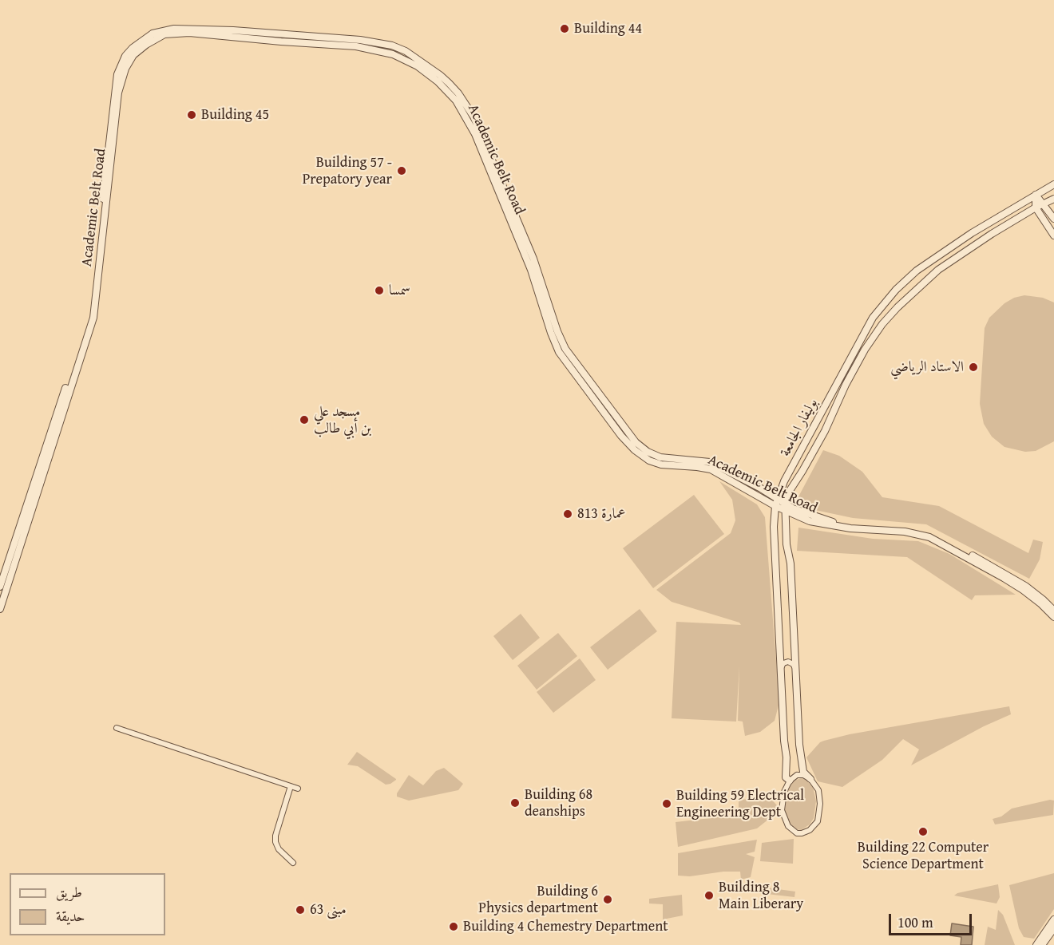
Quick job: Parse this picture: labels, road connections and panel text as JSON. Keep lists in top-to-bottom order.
{
  "streets": {
    "street": ["Academic Belt Road", "بوليفار الجامعة"]
  },
  "crossings": [
    ["Academic Belt Road", "بوليفار الجامعة"]
  ],
  "places": [
    "Building 44",
    "Building 45",
    "Building 57 - Prepatory year",
    "سمسا",
    "الاستاد الرياضي",
    "مسجد علي بن أبي طالب",
    "عمارة 813",
    "Building 68 deanships",
    "Building 59 Electrical Engineering Dept",
    "Building 22 Computer Science Department",
    "Building 8 Main Liberary",
    "Building 6 Physics department",
    "مبنى 63",
    "Building 4 Chemestry Department"
  ],
  "legend": ["طريق", "حديقة"],
  "scale_bar": "100 m"
}
